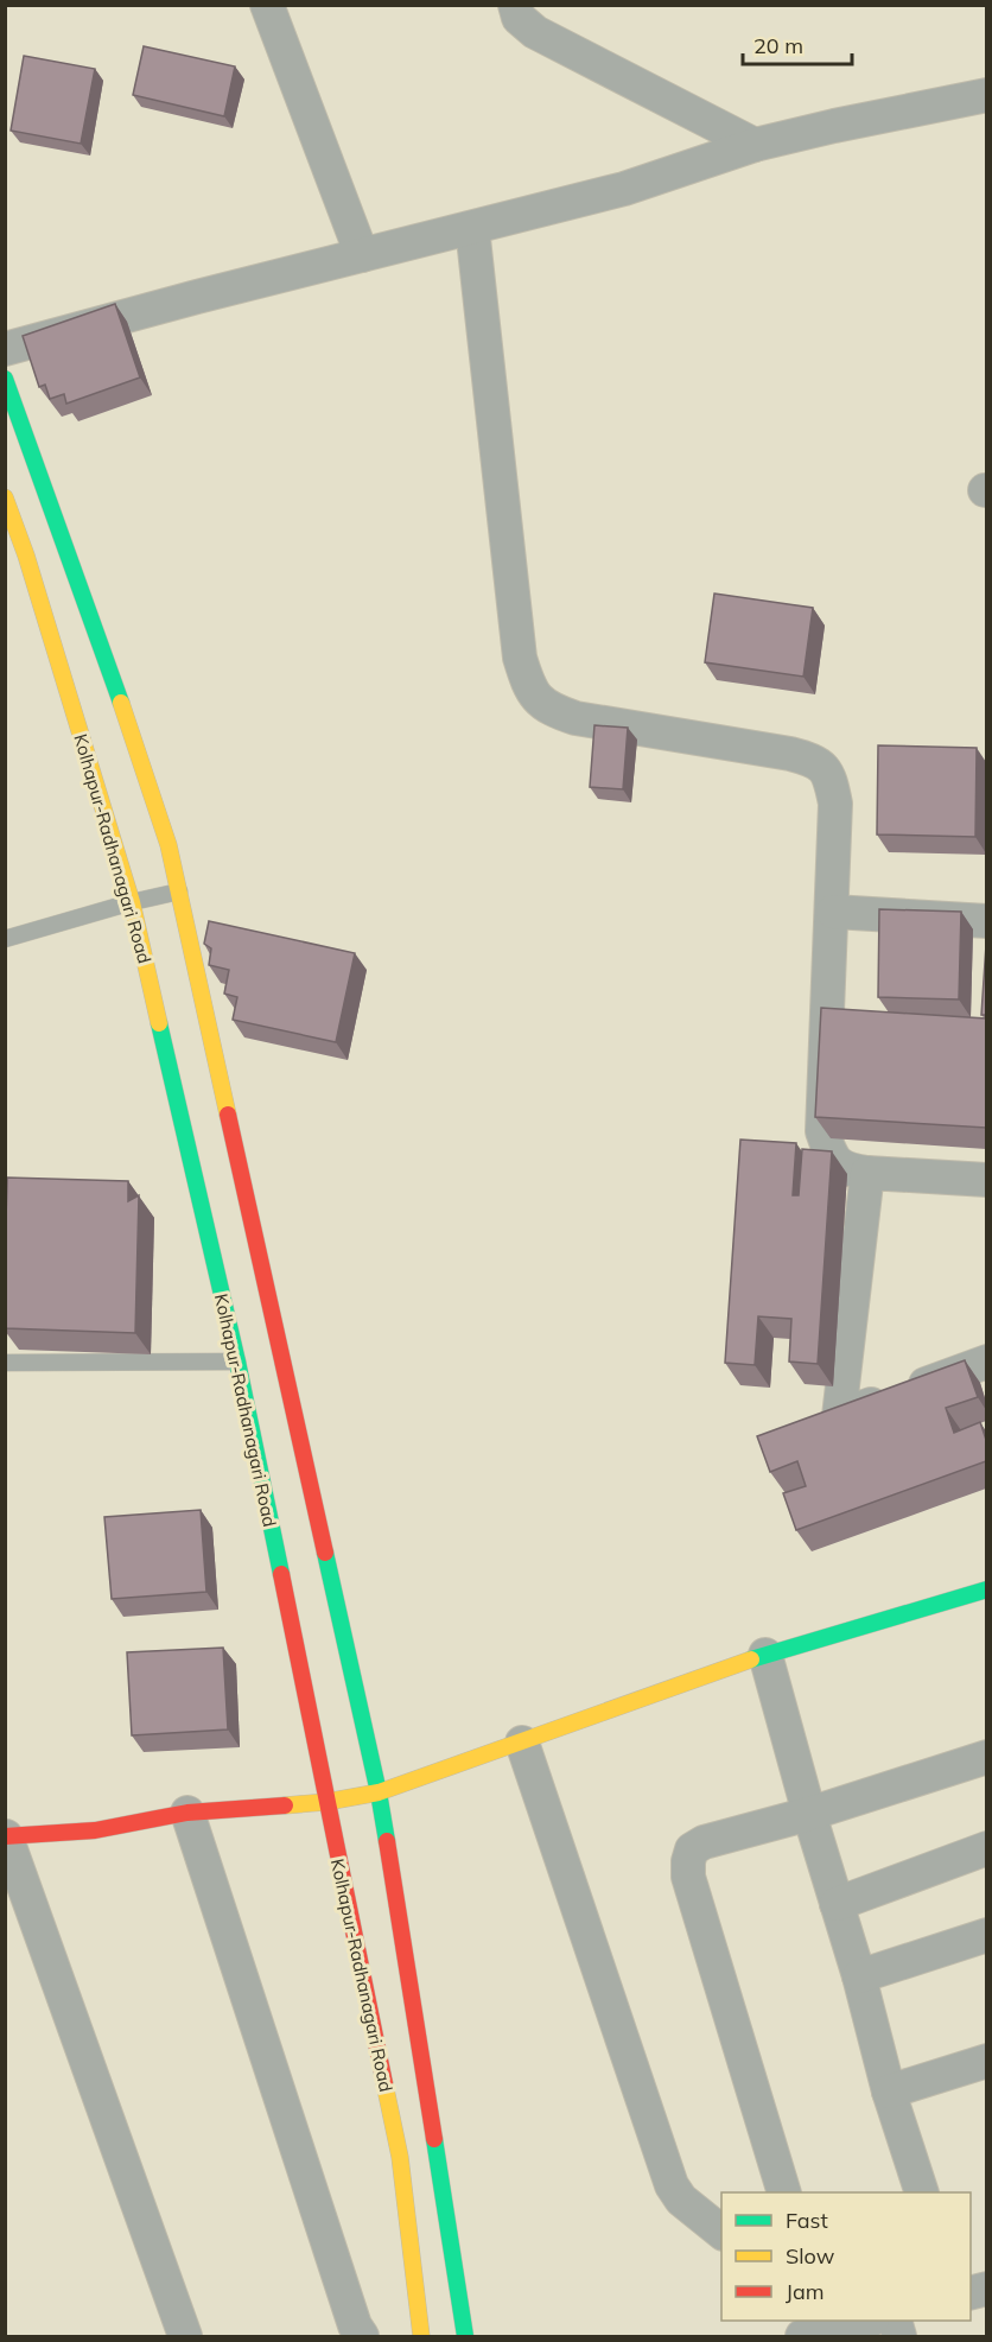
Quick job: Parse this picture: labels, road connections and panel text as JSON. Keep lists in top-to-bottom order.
{
  "streets": {
    "main road": ["Kolhapur-Radhanagari Road"]
  },
  "legend": ["Fast", "Slow", "Jam"],
  "scale_bar": "20 m"
}
